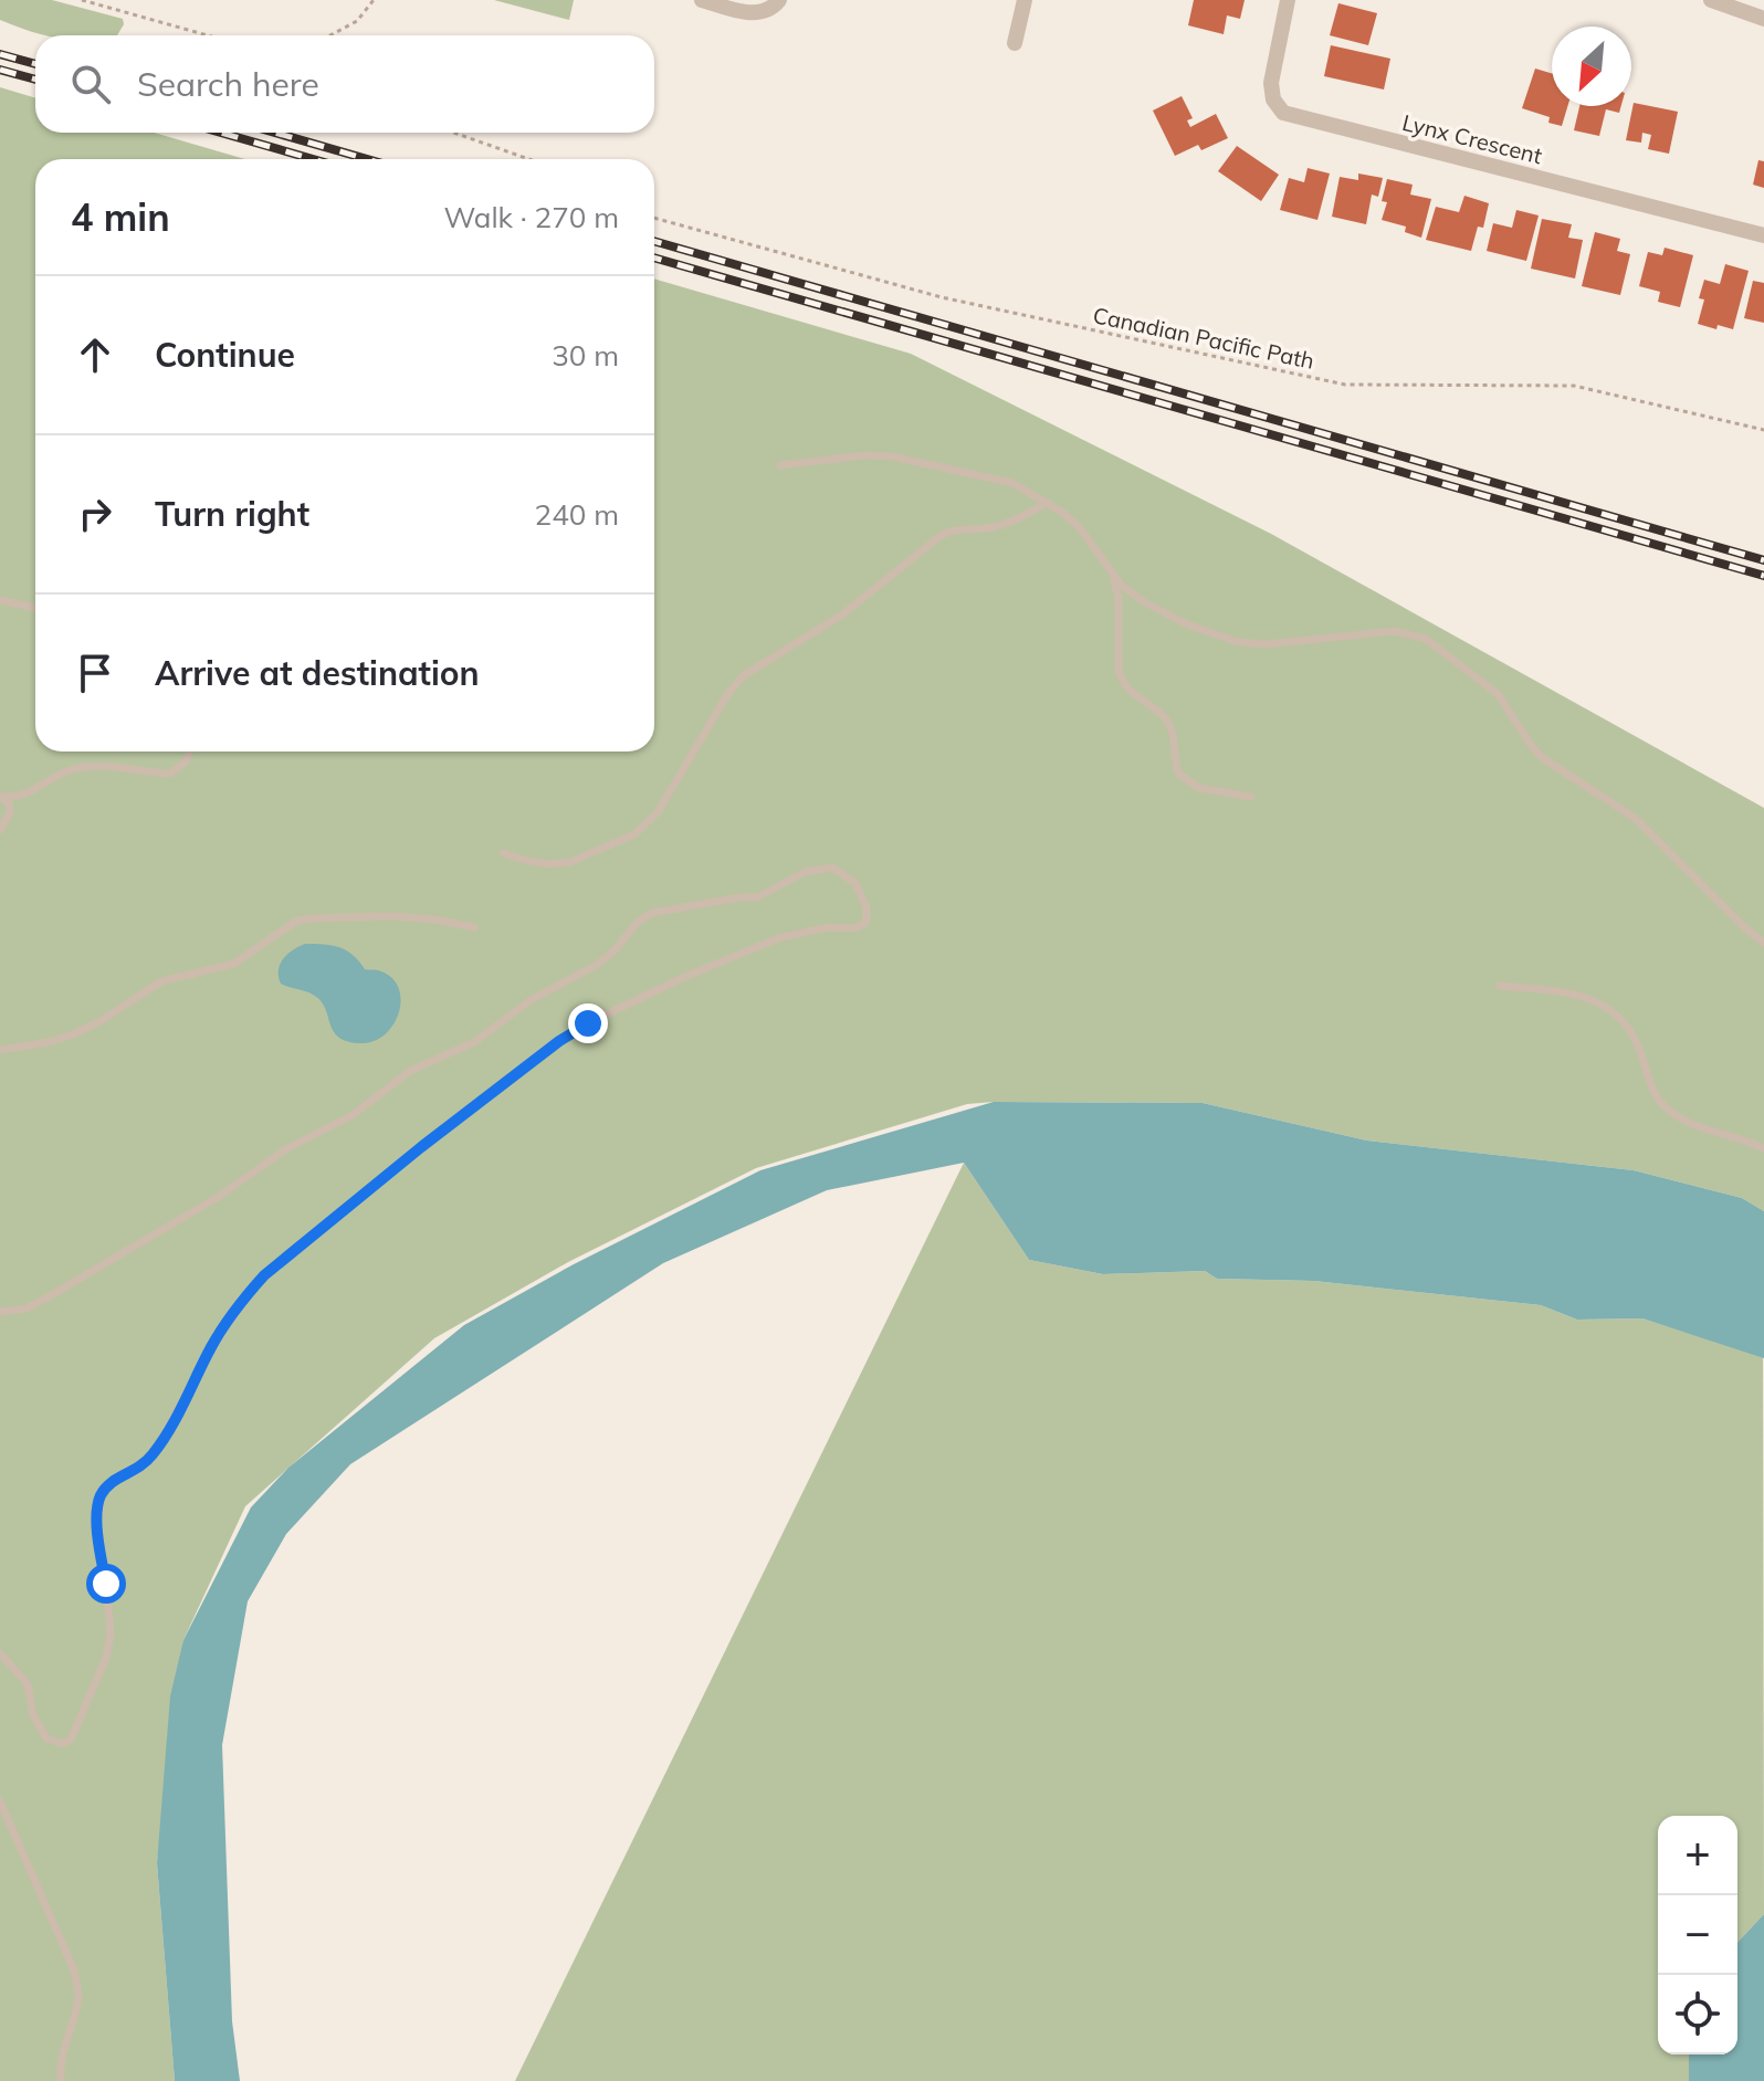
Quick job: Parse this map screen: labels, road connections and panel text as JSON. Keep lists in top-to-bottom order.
{
  "streets": {
    "street": ["Lynx Crescent"],
    "path": ["Canadian Pacific Path"]
  },
  "north": "bottom left",
  "page": {
    "search": "Search here",
    "heading": ["4 min", "Walk · 270 m"],
    "list": [
      ["Continue", "30 m"],
      ["Turn right", "240 m"],
      "Arrive at destination"
    ],
    "map_buttons": ["+", "−"]
  }
}
